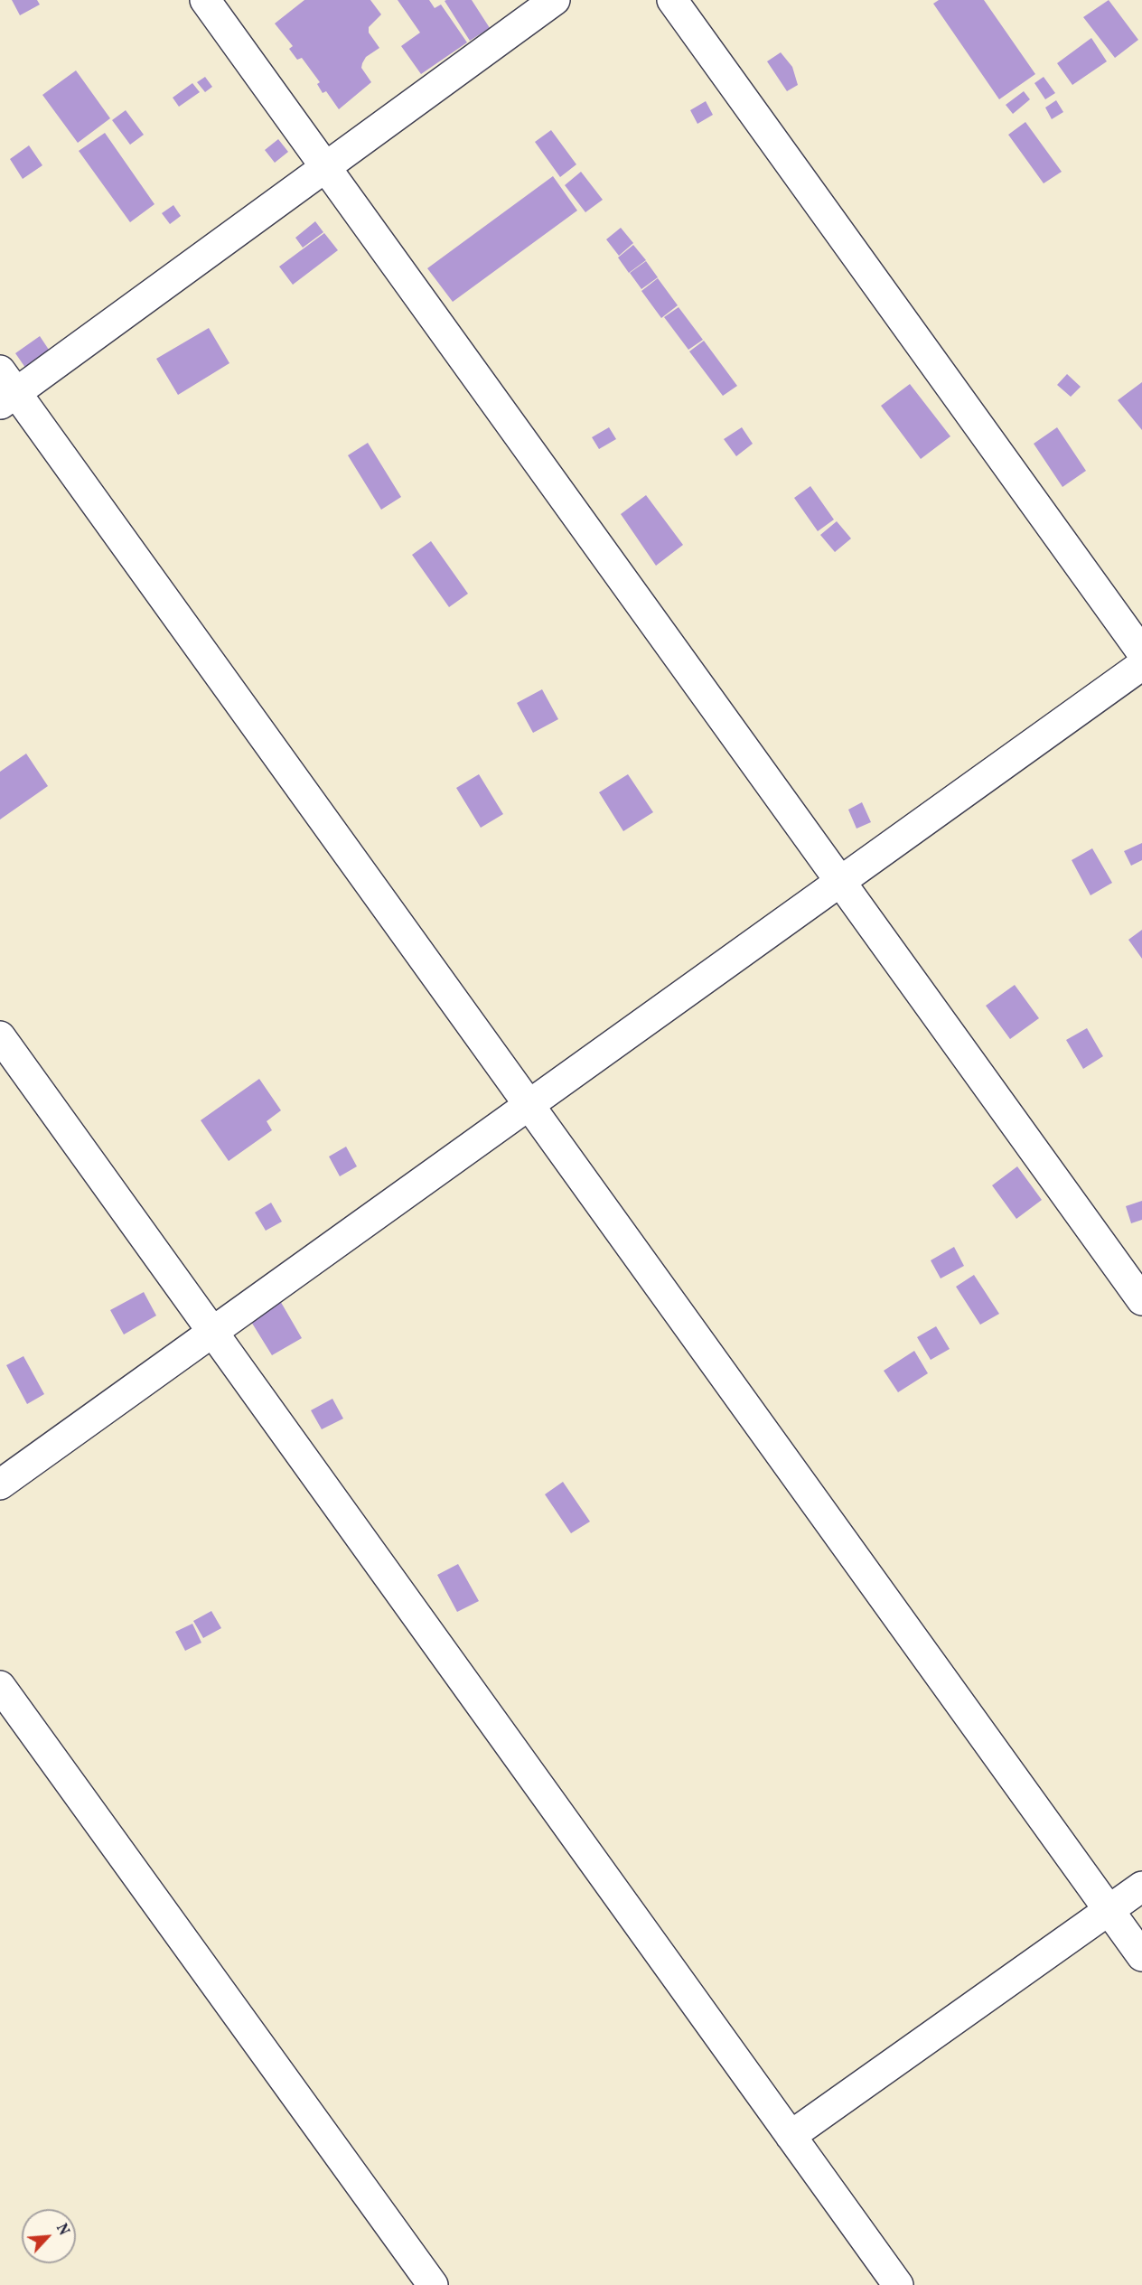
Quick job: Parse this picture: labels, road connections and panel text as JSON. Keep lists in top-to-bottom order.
{
  "north": "top right"
}
